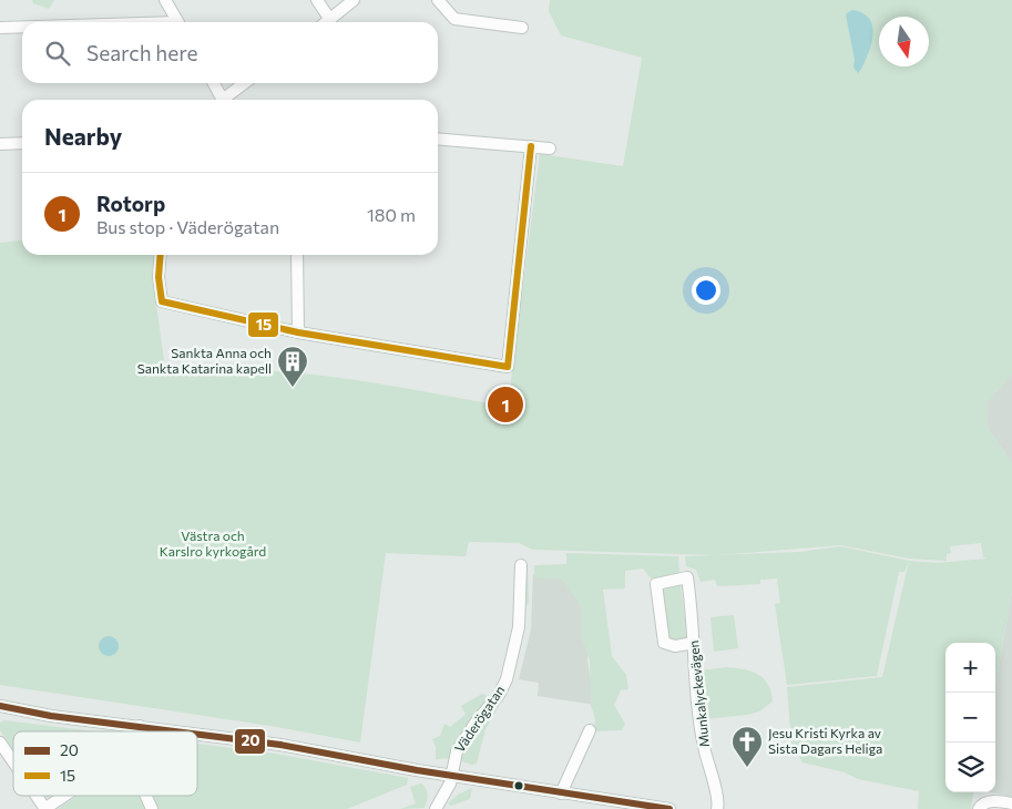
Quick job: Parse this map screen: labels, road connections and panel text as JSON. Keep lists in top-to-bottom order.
{
  "streets": {
    "street": ["Munkalyckevägen", "Väderögatan"]
  },
  "parks": ["Västra och Karslro kyrkogård"],
  "places": {
    "building": ["Sankta Anna och Sankta Katarina kapell"],
    "church": ["Jesu Kristi Kyrka av Sista Dagars Heliga"]
  },
  "lines": ["transit line 15", "transit line 20"],
  "legend": ["20", "15"],
  "north": "bottom",
  "page": {
    "search": "Search here",
    "heading": "Nearby",
    "list": [
      {
        "mark": "1",
        "name": "Rotorp",
        "note": "Bus stop · Väderögatan",
        "value": "180 m"
      }
    ],
    "pins": "1",
    "map_buttons": ["+", "−"]
  }
}
